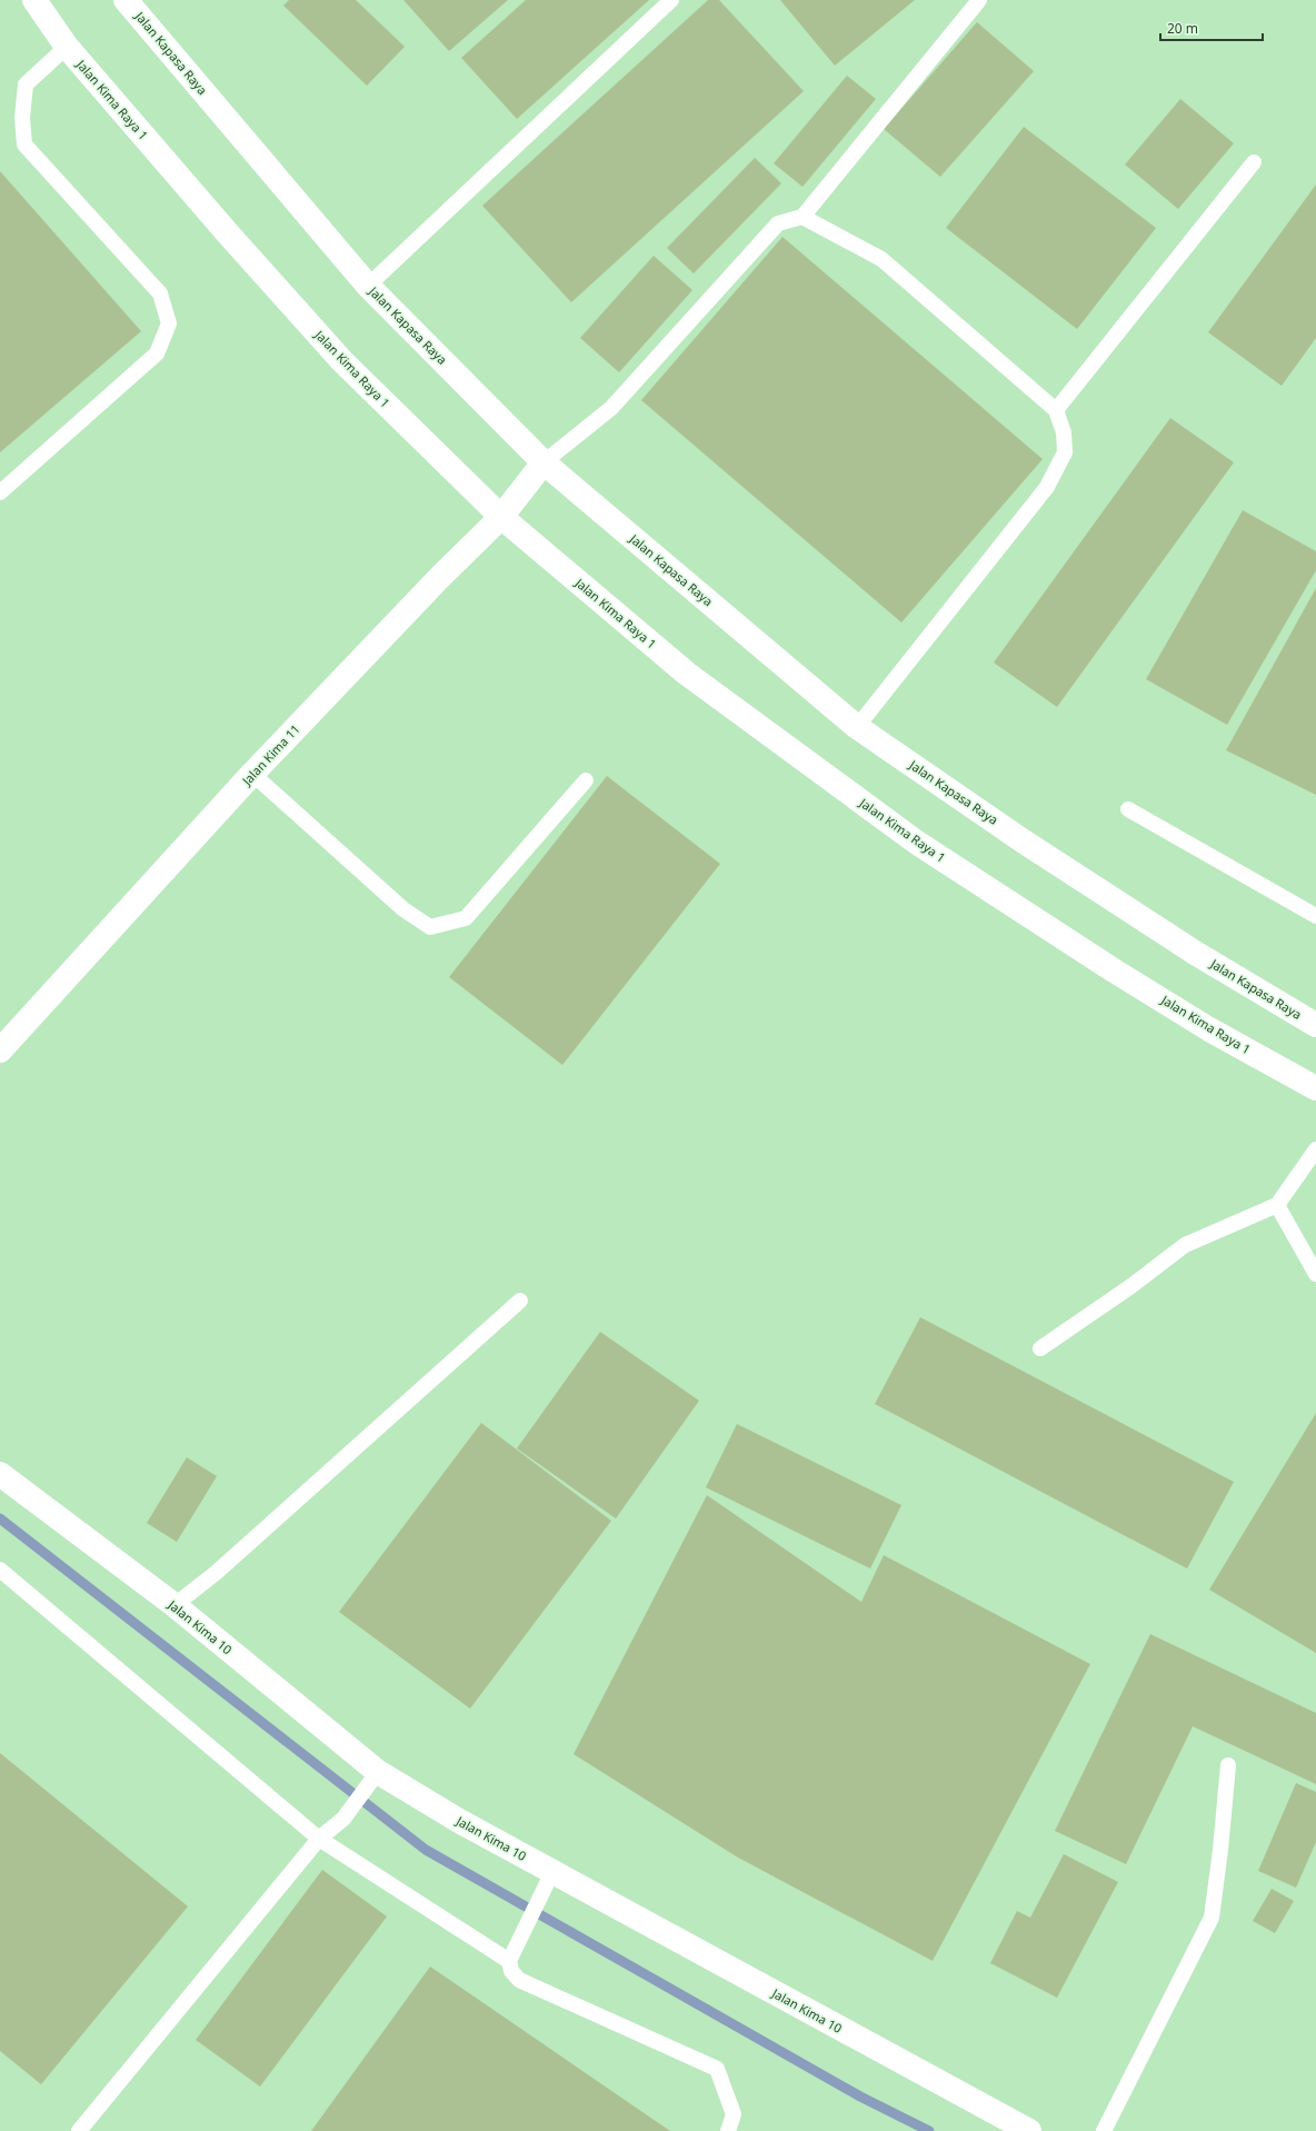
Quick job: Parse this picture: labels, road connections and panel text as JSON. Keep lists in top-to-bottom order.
{
  "streets": {
    "main road": [
      "Jalan Kapasa Raya",
      "Jalan Kima Raya 1",
      "Jalan Kima 11",
      "Jalan Kima 10"
    ]
  },
  "crossings": [
    ["Jalan Kapasa Raya", "Jalan Kima 11"],
    ["Jalan Kima Raya 1", "Jalan Kima 11"]
  ],
  "scale_bar": "20 m"
}
